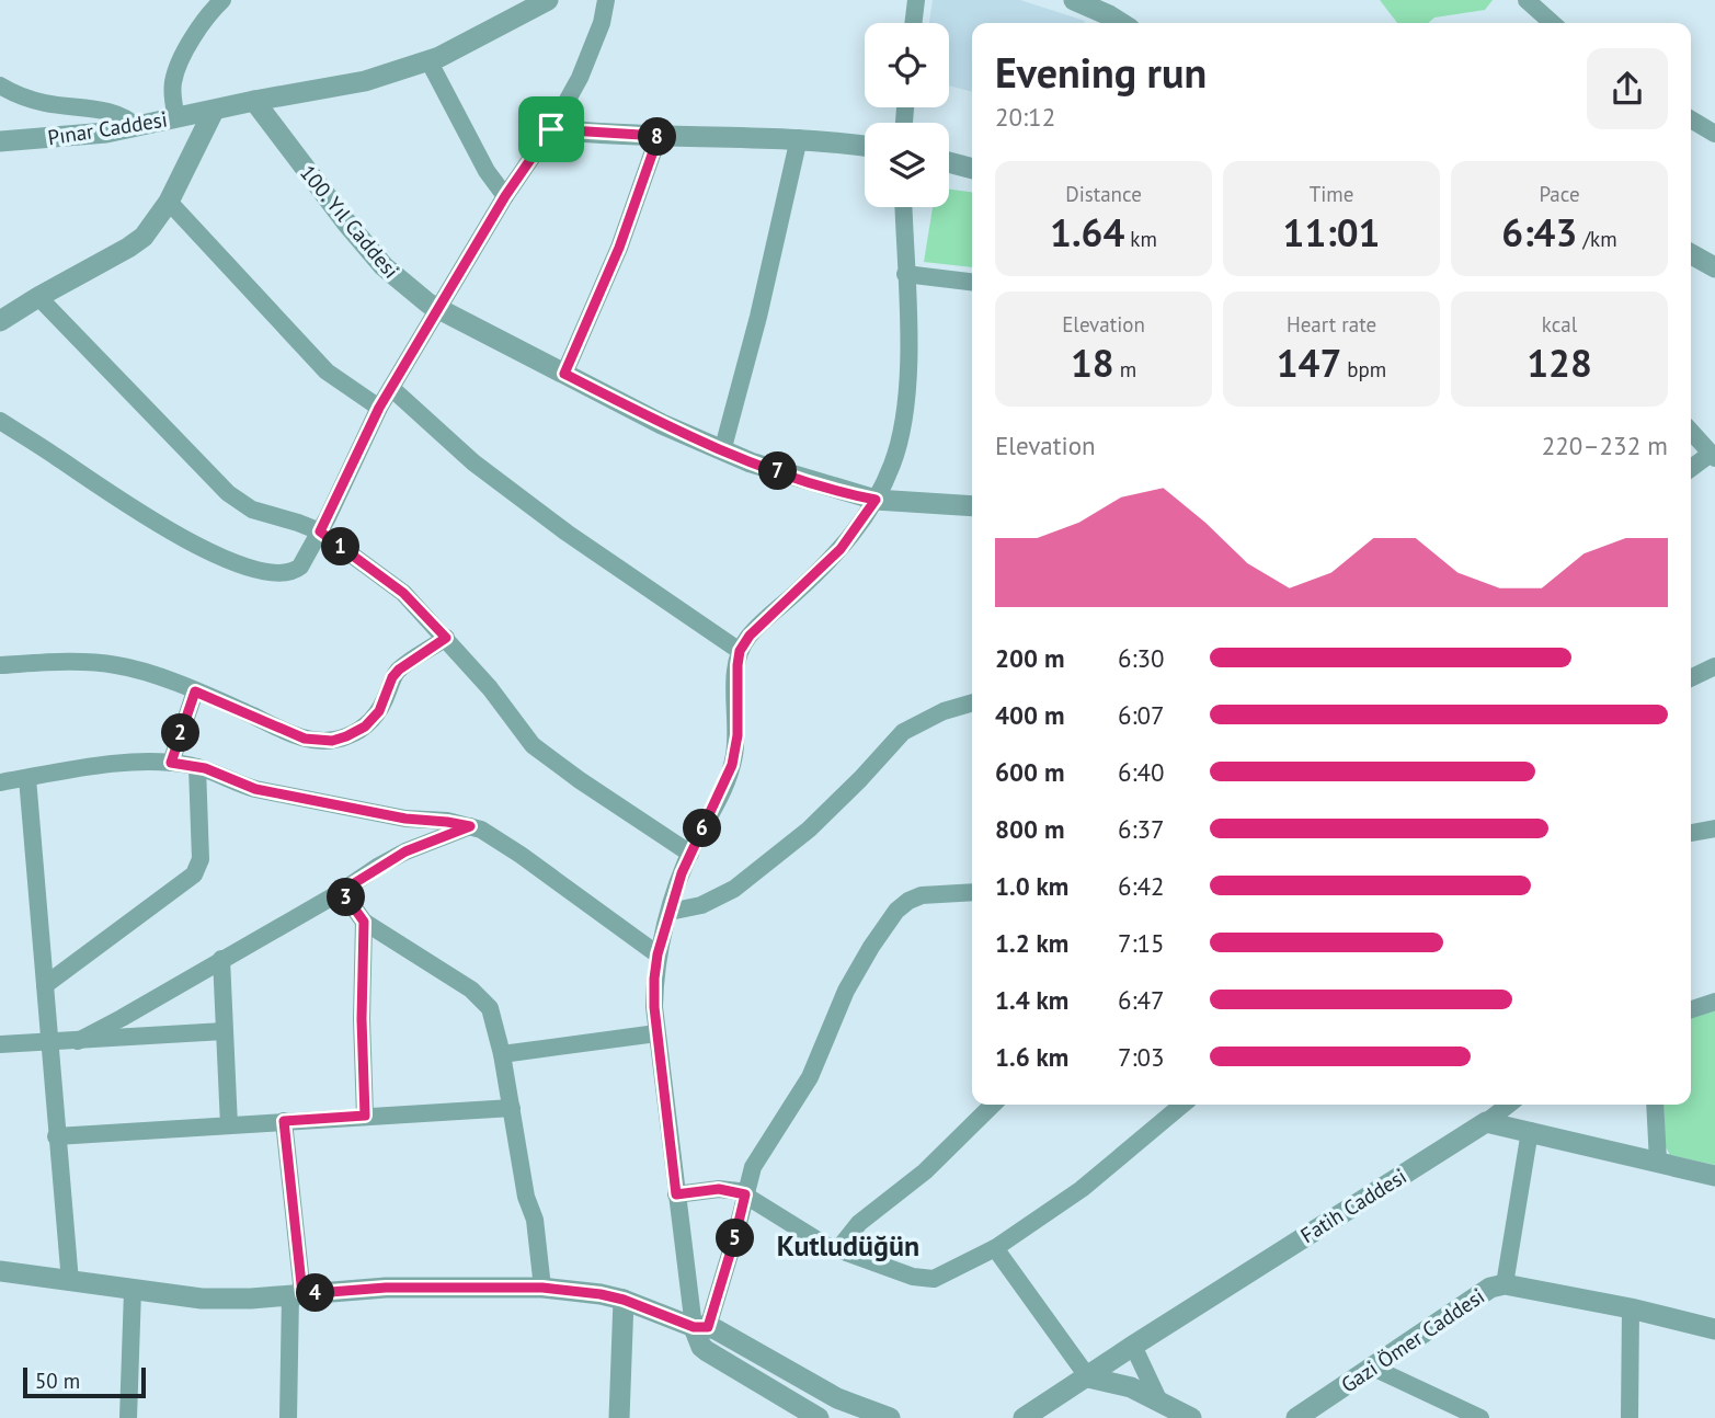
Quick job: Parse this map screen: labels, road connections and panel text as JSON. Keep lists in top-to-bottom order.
{
  "streets": {
    "street": [
      "Pınar Caddesi",
      "100. Yıl Caddesi",
      "Fatih Caddesi",
      "Gazi Ömer Caddesi"
    ]
  },
  "crossings": [
    ["Pınar Caddesi", "100. Yıl Caddesi"]
  ],
  "districts": ["Kutludüğün"],
  "scale_bar": "50 m",
  "page": {
    "heading": ["Evening run", "20:12"],
    "pins": [
      "8",
      "7",
      "1",
      "2",
      "6",
      "3",
      "5",
      "4"
    ],
    "stats": [
      ["Distance", "1.64 km"],
      ["Time", "11:01"],
      ["Pace", "6:43 /km"],
      ["Elevation", "18 m"],
      ["Heart rate", "147 bpm"],
      ["kcal", "128"]
    ],
    "chart": ["Elevation", "220–232 m"],
    "list": [
      {
        "name": "200 m",
        "note": "6:30"
      },
      {
        "name": "400 m",
        "note": "6:07"
      },
      {
        "name": "600 m",
        "note": "6:40"
      },
      {
        "name": "800 m",
        "note": "6:37"
      },
      {
        "name": "1.0 km",
        "note": "6:42"
      },
      {
        "name": "1.2 km",
        "note": "7:15"
      },
      {
        "name": "1.4 km",
        "note": "6:47"
      },
      {
        "name": "1.6 km",
        "note": "7:03"
      }
    ],
    "scale": "50 m"
  }
}
